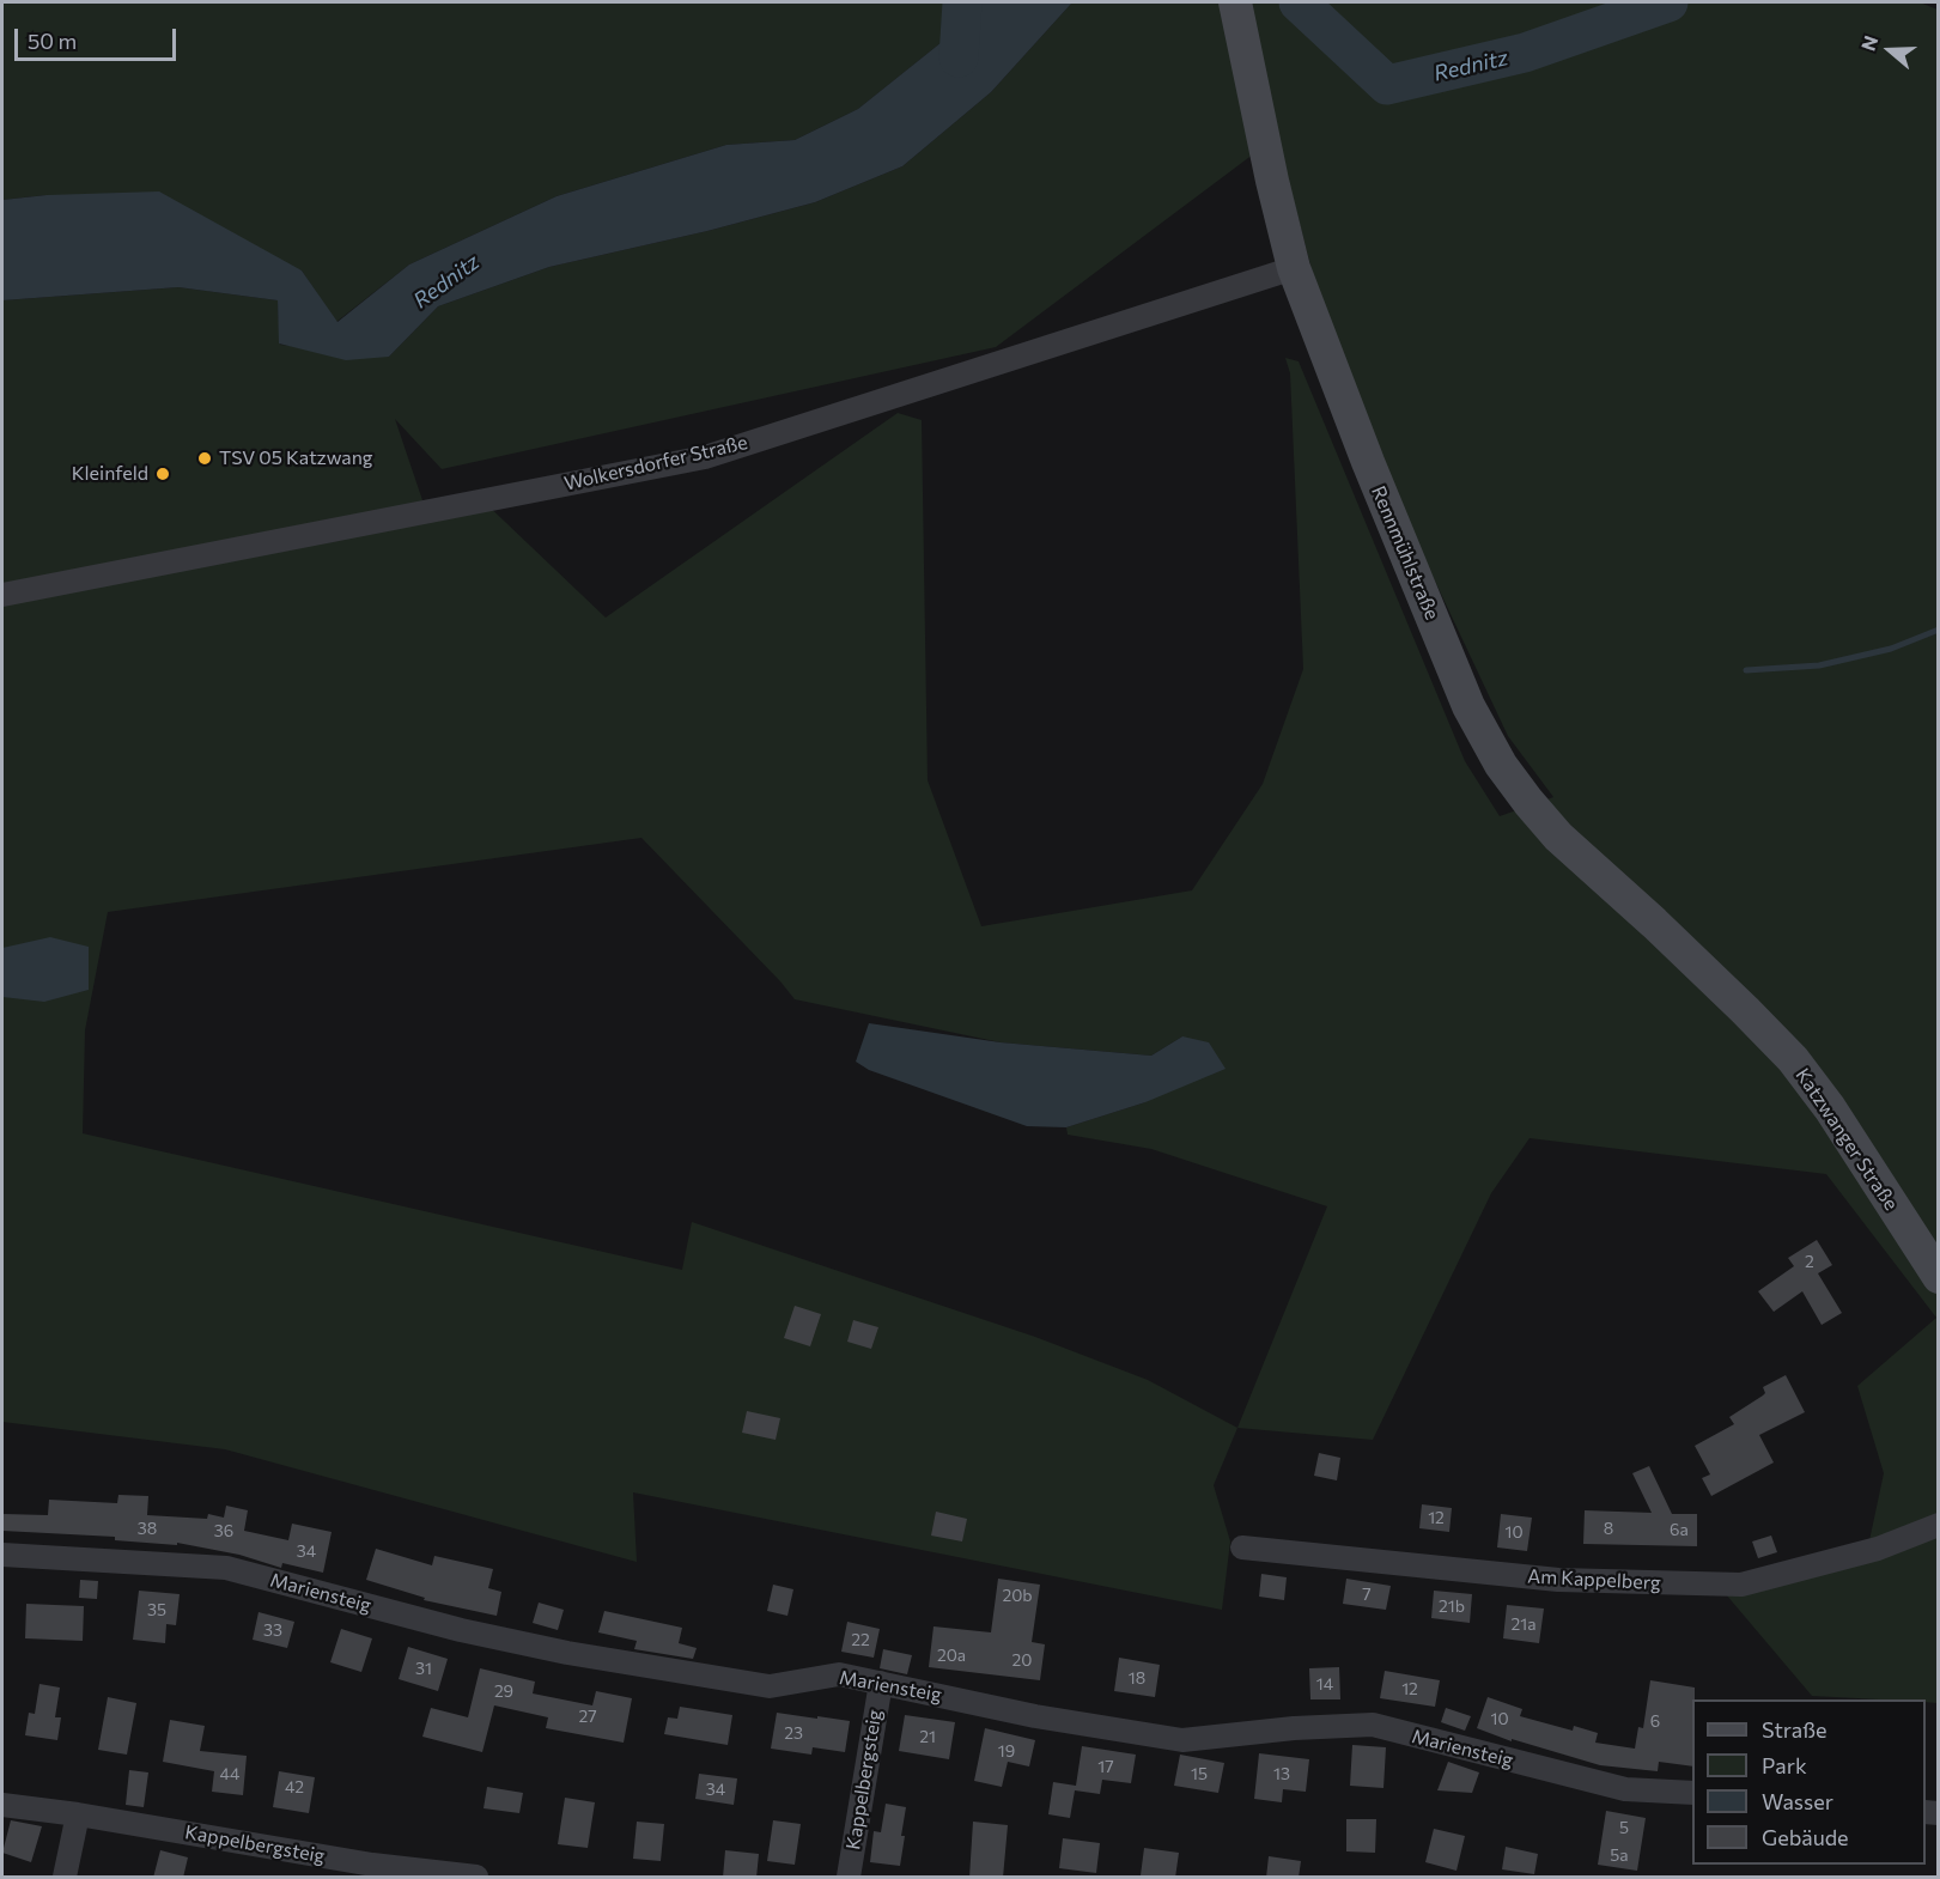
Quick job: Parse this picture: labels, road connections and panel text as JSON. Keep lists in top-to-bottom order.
{
  "streets": {
    "main road": ["Rennmühlstraße", "Katzwanger Straße"],
    "street": [
      "Wolkersdorfer Straße",
      "Am Kappelberg",
      "Mariensteig",
      "Kappelbergsteig"
    ]
  },
  "crossings": [
    ["Wolkersdorfer Straße", "Rennmühlstraße"],
    ["Rennmühlstraße", "Katzwanger Straße"],
    ["Mariensteig", "Kappelbergsteig"]
  ],
  "water": ["Rednitz"],
  "places": ["TSV 05 Katzwang", "Kleinfeld"],
  "house_numbers": [
    "2",
    "12",
    "38",
    "8",
    "6a",
    "36",
    "10",
    "34",
    "7",
    "20b",
    "21b",
    "35",
    "21a",
    "33",
    "22",
    "20a",
    "20",
    "31",
    "18",
    "14",
    "12",
    "29",
    "27",
    "10",
    "6",
    "23",
    "21",
    "19",
    "17",
    "44",
    "15",
    "13",
    "42",
    "34",
    "5",
    "5a"
  ],
  "legend": [
    "Straße",
    "Park",
    "Wasser",
    "Gebäude"
  ],
  "scale_bar": "50 m",
  "north": "left"
}
